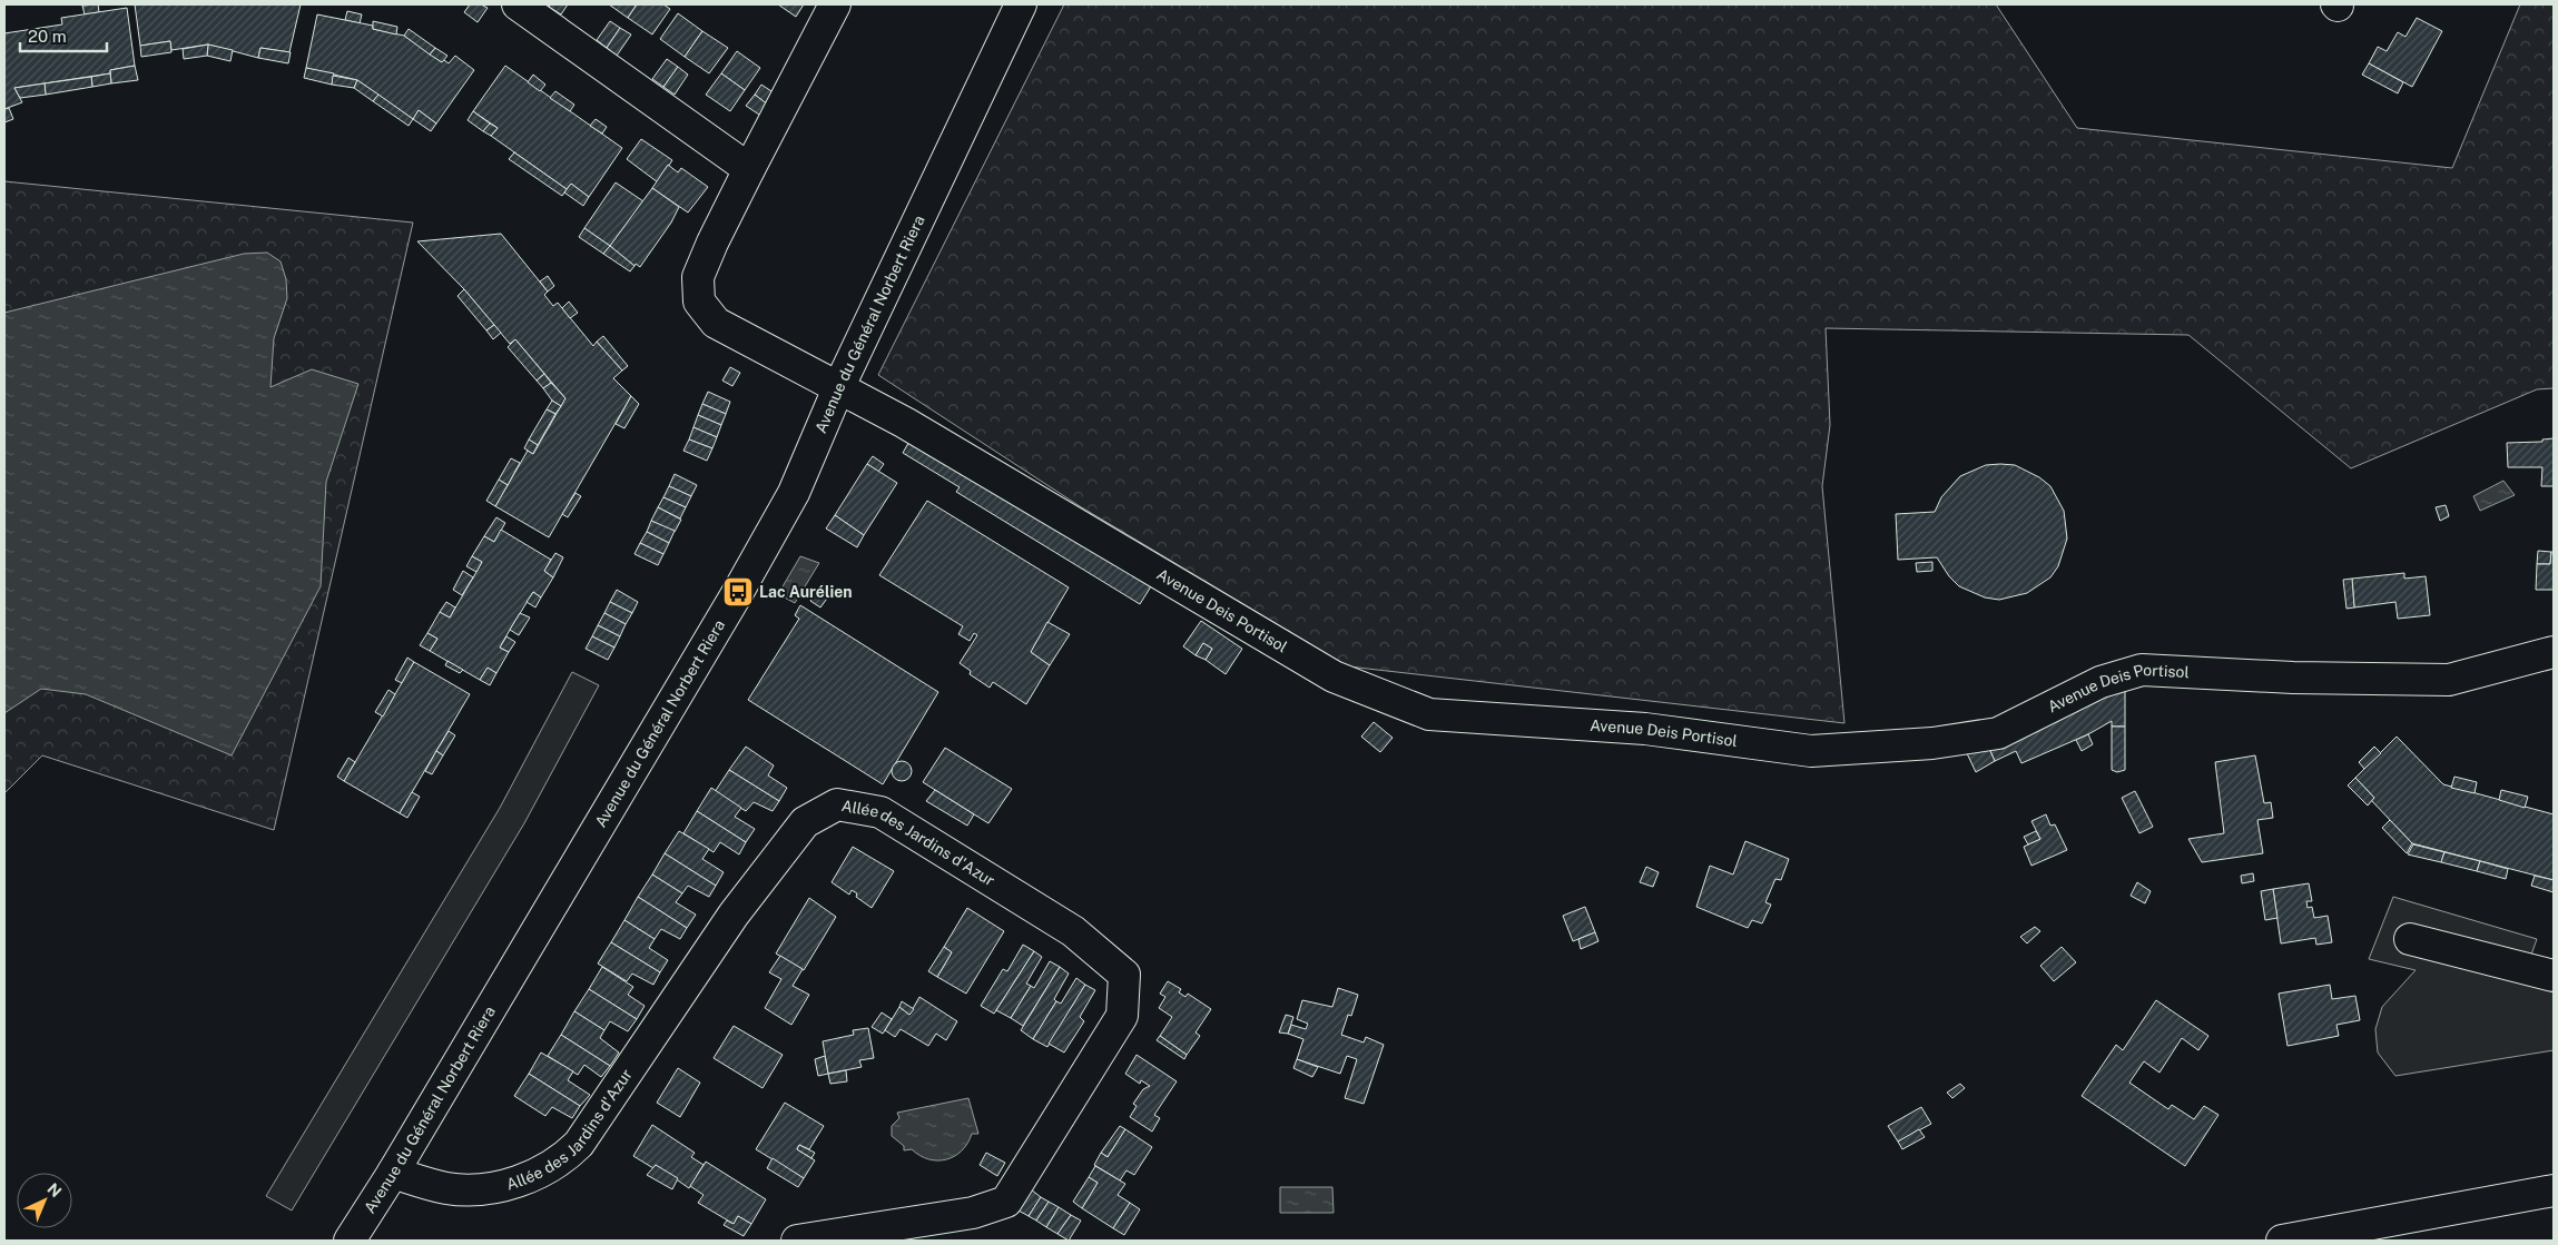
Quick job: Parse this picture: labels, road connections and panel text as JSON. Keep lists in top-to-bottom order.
{
  "streets": {
    "street": ["Avenue du Général Norbert Riera", "Avenue Deis Portisol", "Allée des Jardins d'Azur"]
  },
  "crossings": [
    ["Avenue du Général Norbert Riera", "Avenue Deis Portisol"],
    ["Avenue du Général Norbert Riera", "Allée des Jardins d'Azur"]
  ],
  "places": {
    "bus stop": ["Lac Aurélien"]
  },
  "scale_bar": "20 m",
  "north": "top right"
}
